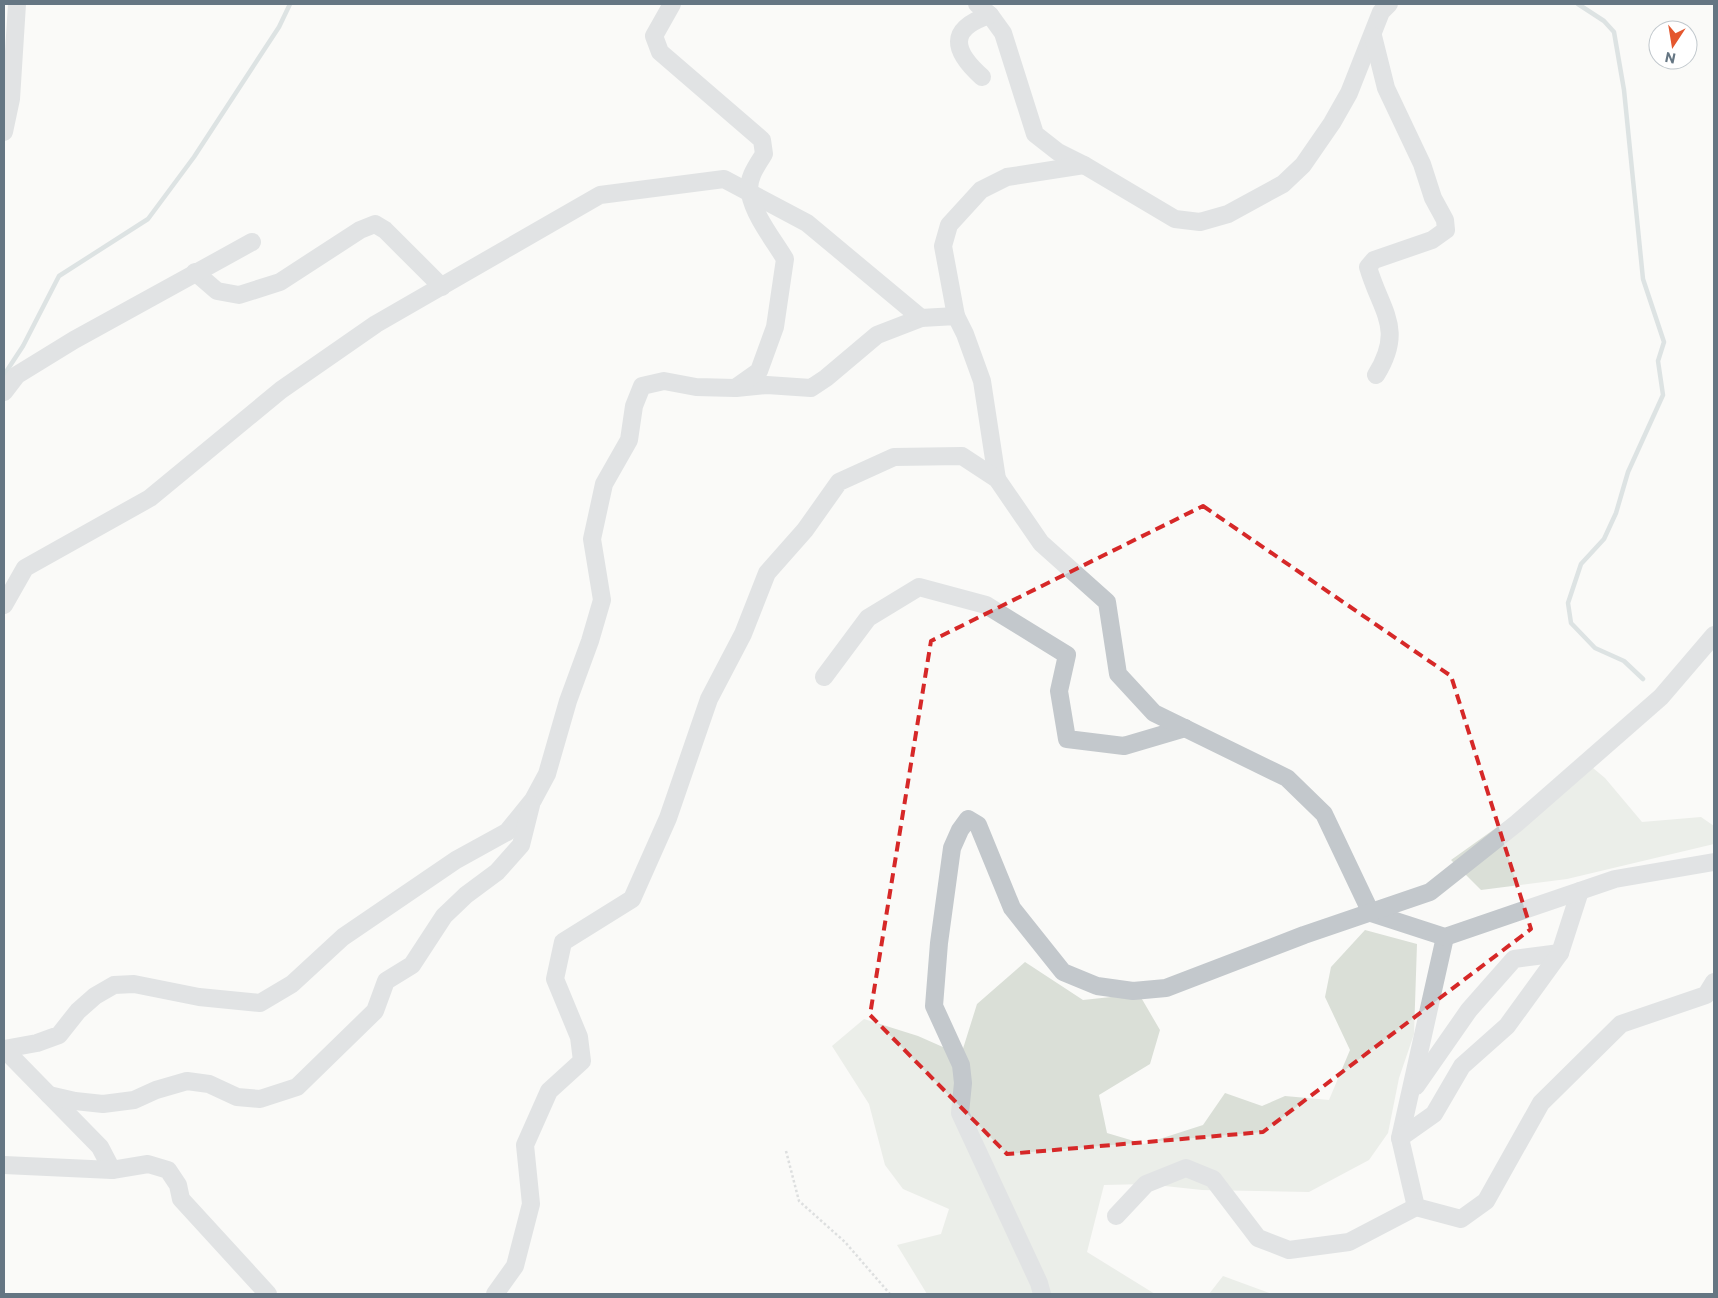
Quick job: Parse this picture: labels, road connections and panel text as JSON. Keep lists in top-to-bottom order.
{
  "north": "bottom"
}
